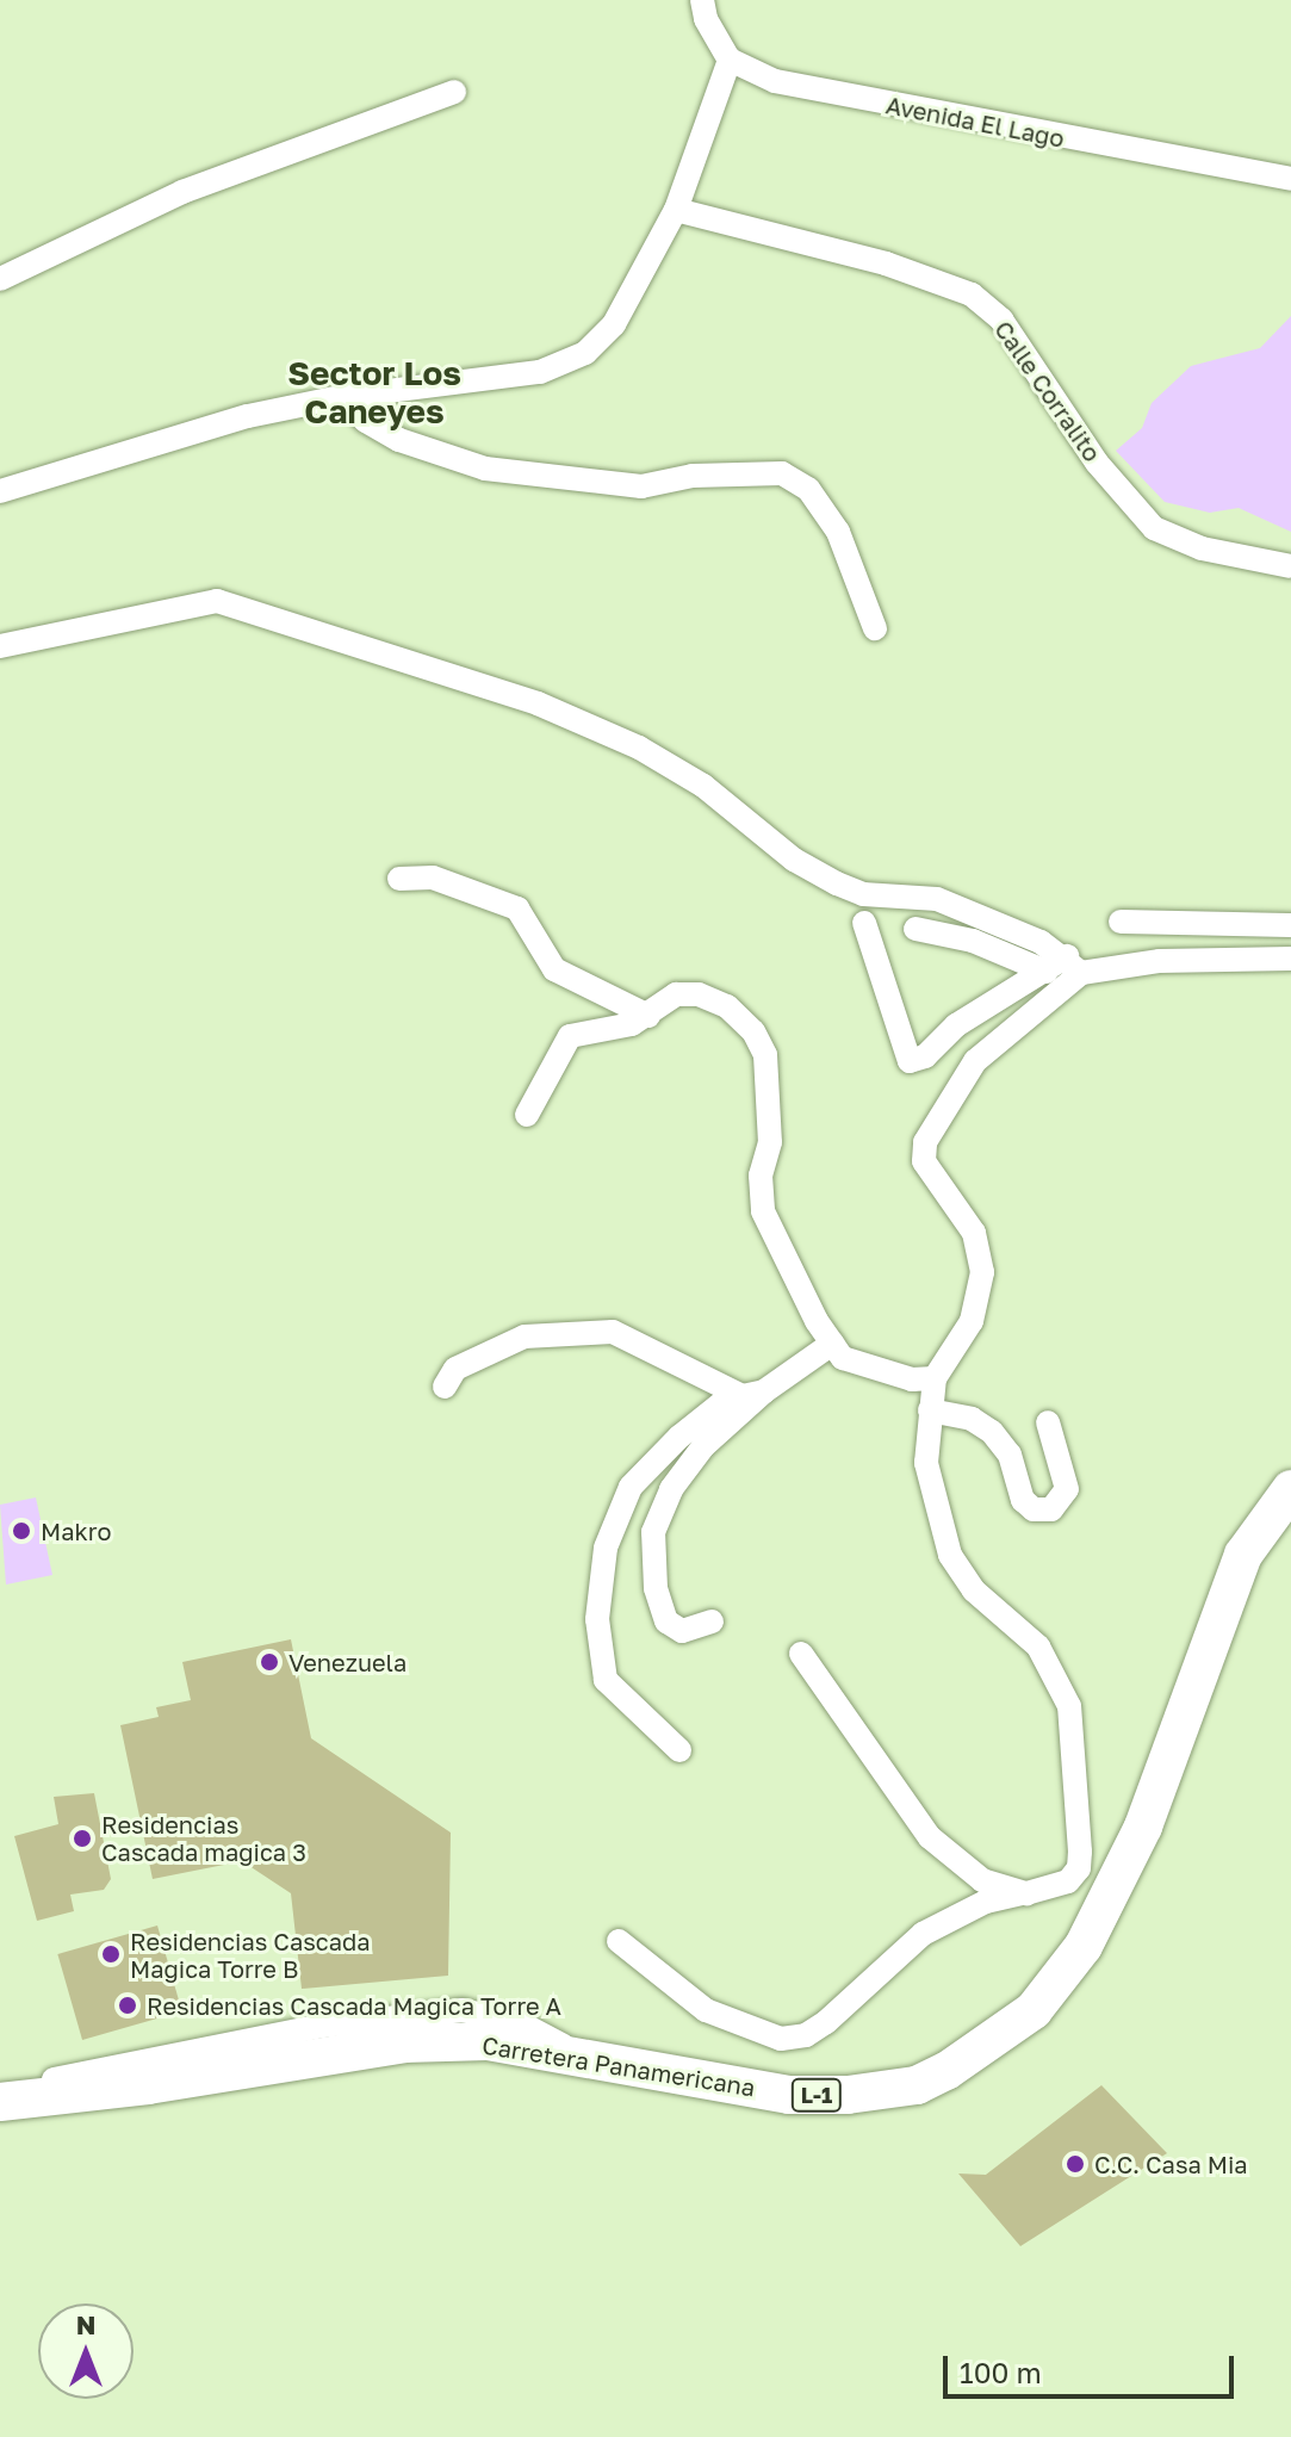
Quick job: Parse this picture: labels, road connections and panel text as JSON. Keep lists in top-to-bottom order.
{
  "streets": {
    "main road": ["Carretera Panamericana", "L-1"],
    "street": ["Avenida El Lago", "Calle Corralito"]
  },
  "crossings": [
    ["Carretera Panamericana", "L-1"]
  ],
  "districts": ["Sector Los Caneyes"],
  "places": [
    "Makro",
    "Venezuela",
    "Residencias Cascada magica 3",
    "Residencias Cascada Magica Torre B",
    "Residencias Cascada Magica Torre A",
    "C.C. Casa Mia"
  ],
  "scale_bar": "100 m",
  "north": "top"
}
